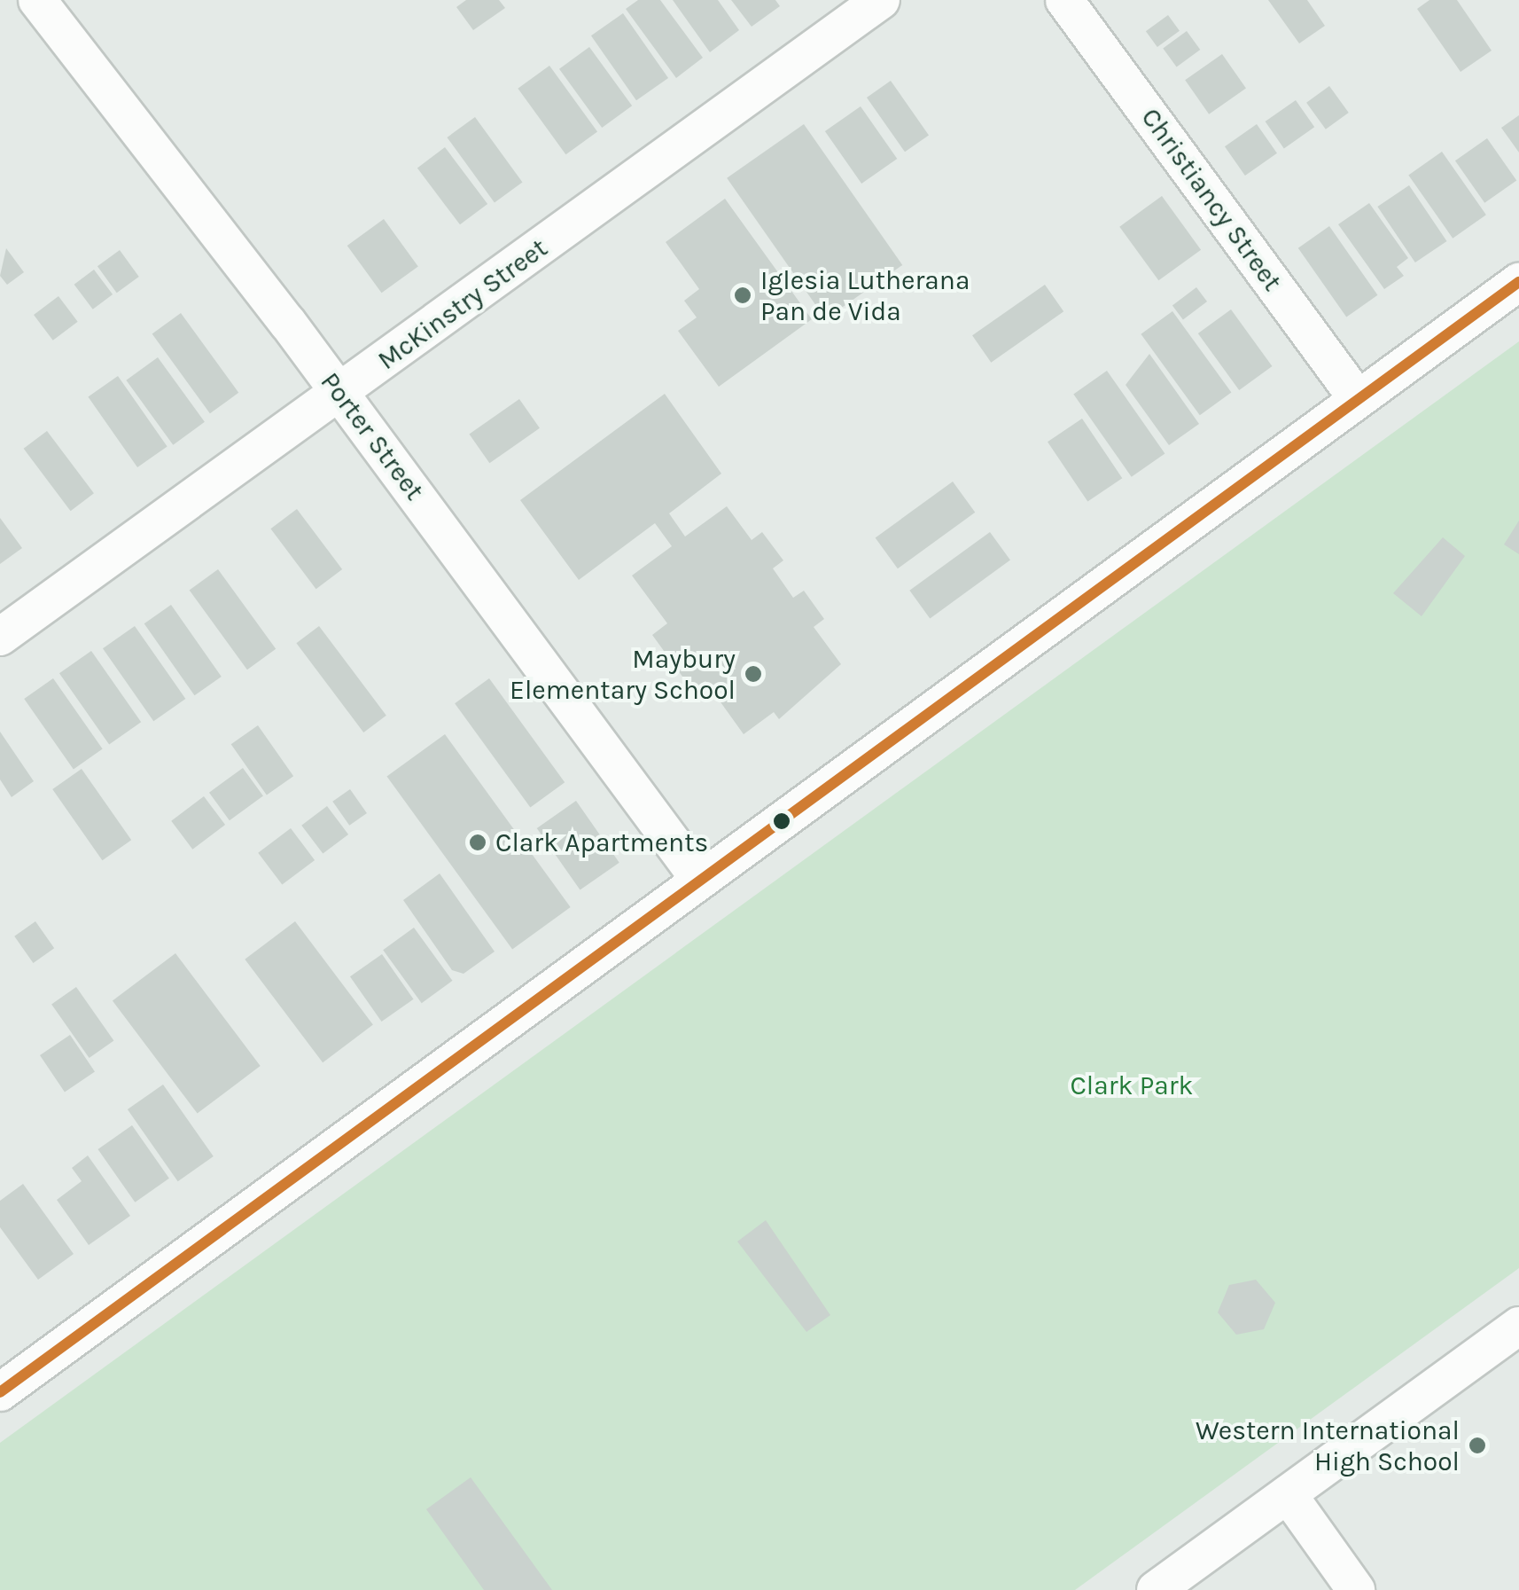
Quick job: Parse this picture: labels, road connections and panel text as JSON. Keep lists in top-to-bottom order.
{
  "streets": {
    "street": ["Christiancy Street", "McKinstry Street", "Porter Street"]
  },
  "crossings": [
    ["McKinstry Street", "Porter Street"]
  ],
  "parks": ["Clark Park"],
  "places": [
    "Iglesia Lutherana Pan de Vida",
    "Maybury Elementary School",
    "Clark Apartments",
    "Western International High School"
  ]
}
